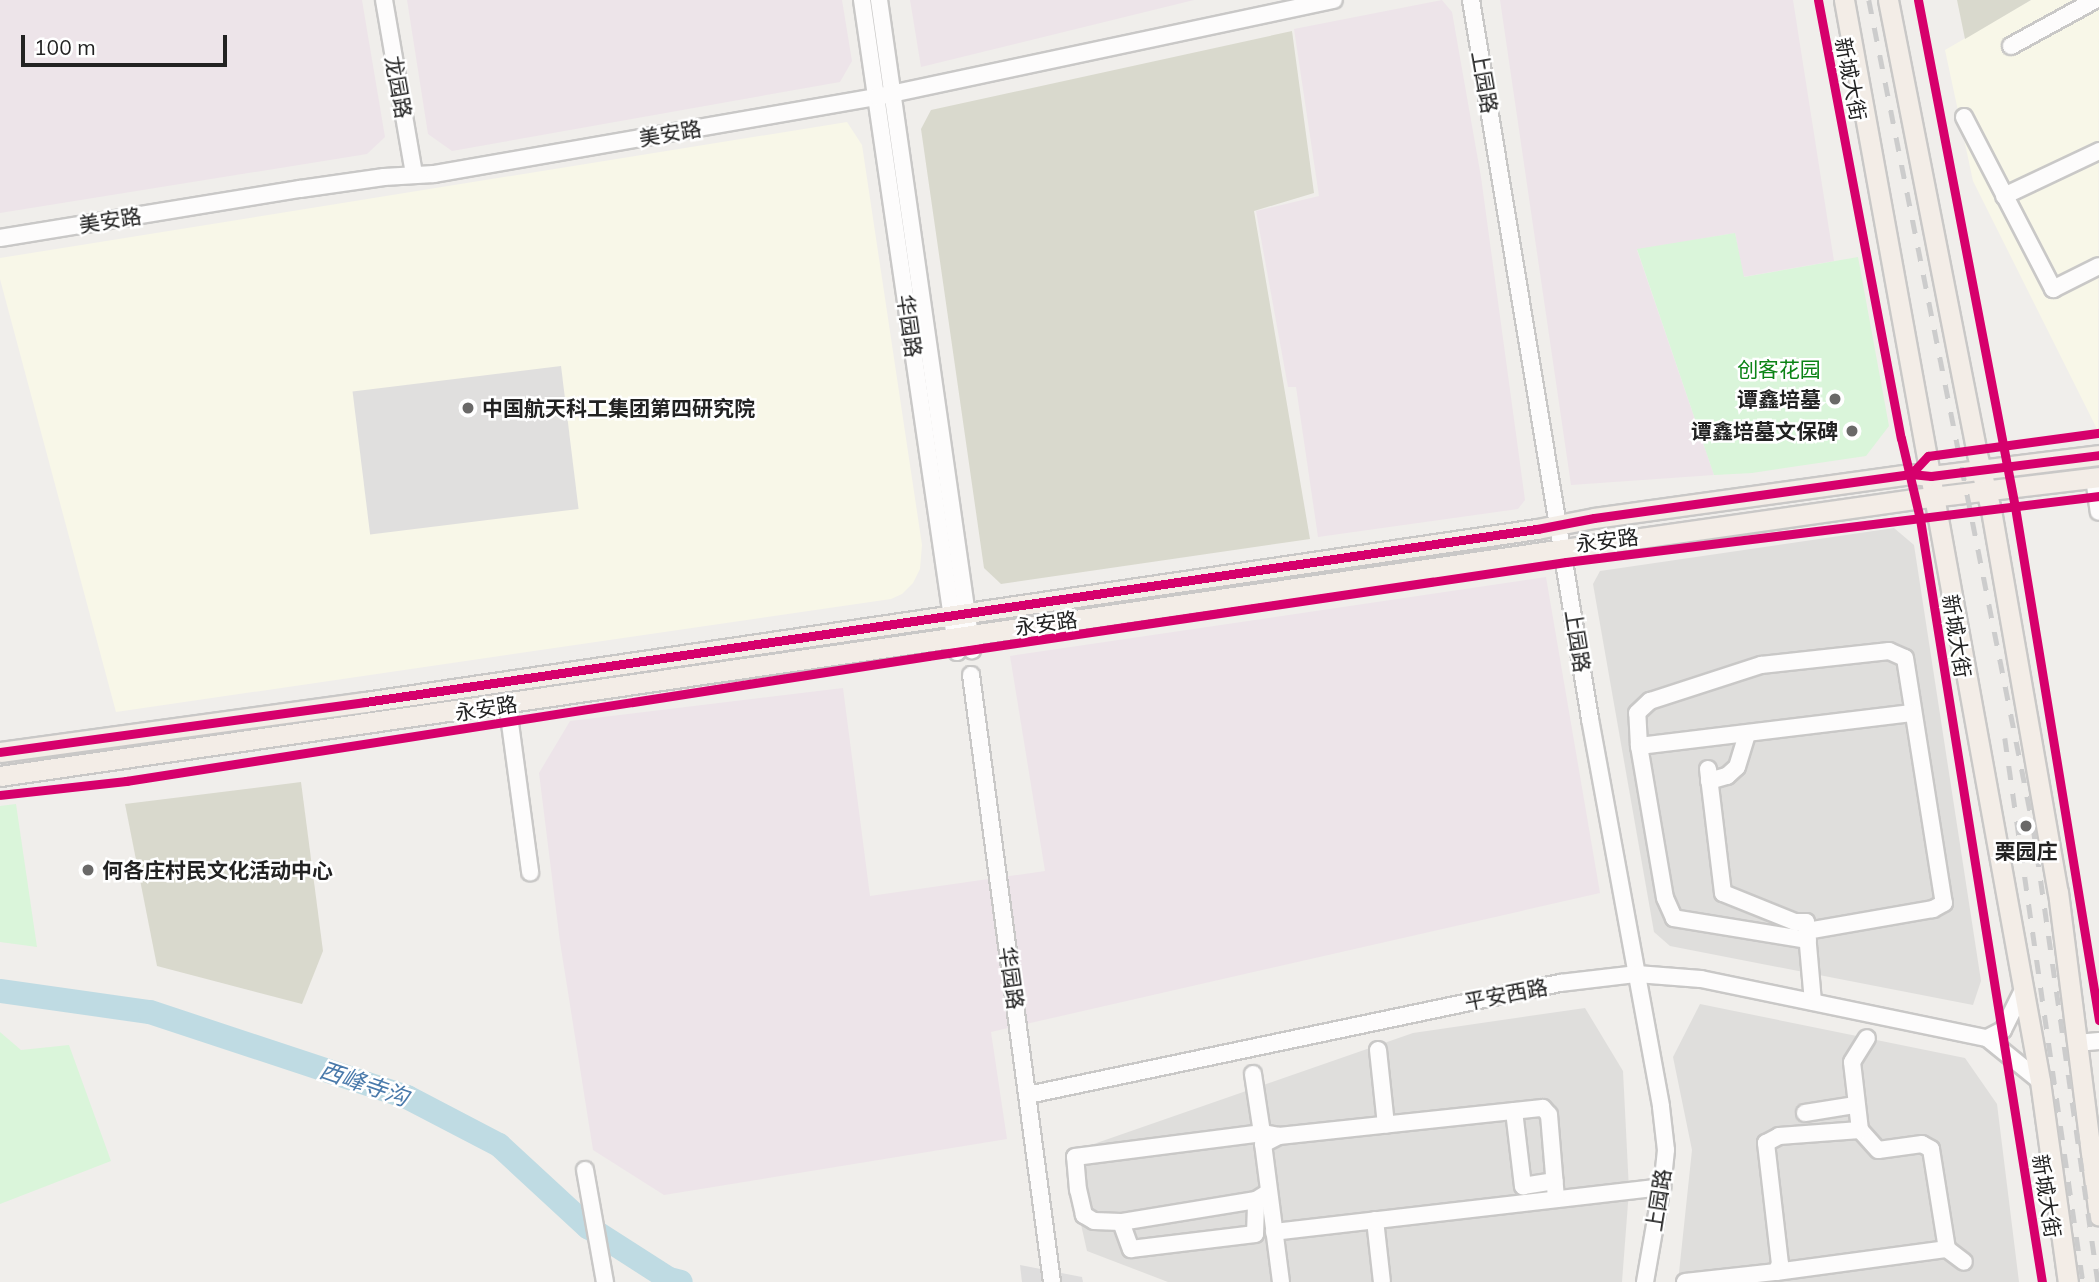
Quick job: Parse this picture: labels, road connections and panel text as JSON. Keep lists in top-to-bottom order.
{
  "streets": {
    "main road": ["新城大街", "永安路"],
    "street": [
      "上园路",
      "龙园路",
      "美安路",
      "华园路",
      "平安西路"
    ]
  },
  "crossings": [
    ["新城大街", "永安路"],
    ["上园路", "永安路"],
    ["上园路", "平安西路"],
    ["龙园路", "美安路"],
    ["美安路", "华园路"],
    ["华园路", "永安路"],
    ["华园路", "平安西路"]
  ],
  "water": ["西峰寺沟"],
  "parks": ["创客花园"],
  "places": [
    "谭鑫培墓",
    "中国航天科工集团第四研究院",
    "谭鑫培墓文保碑",
    "栗园庄",
    "何各庄村民文化活动中心"
  ],
  "scale_bar": "100 m"
}
